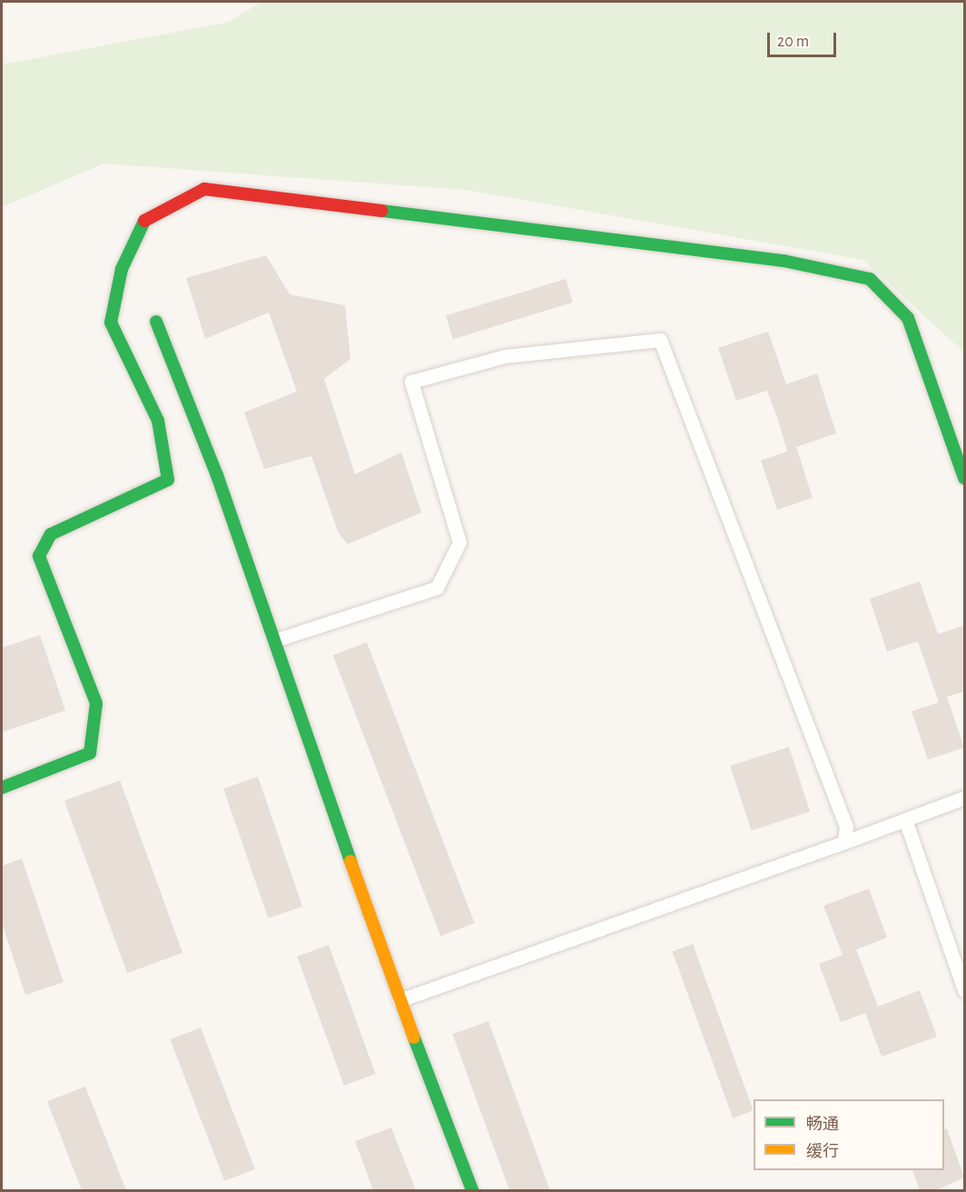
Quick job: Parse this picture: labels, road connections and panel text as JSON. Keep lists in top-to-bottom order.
{
  "legend": ["畅通", "缓行"],
  "scale_bar": "20 m"
}
